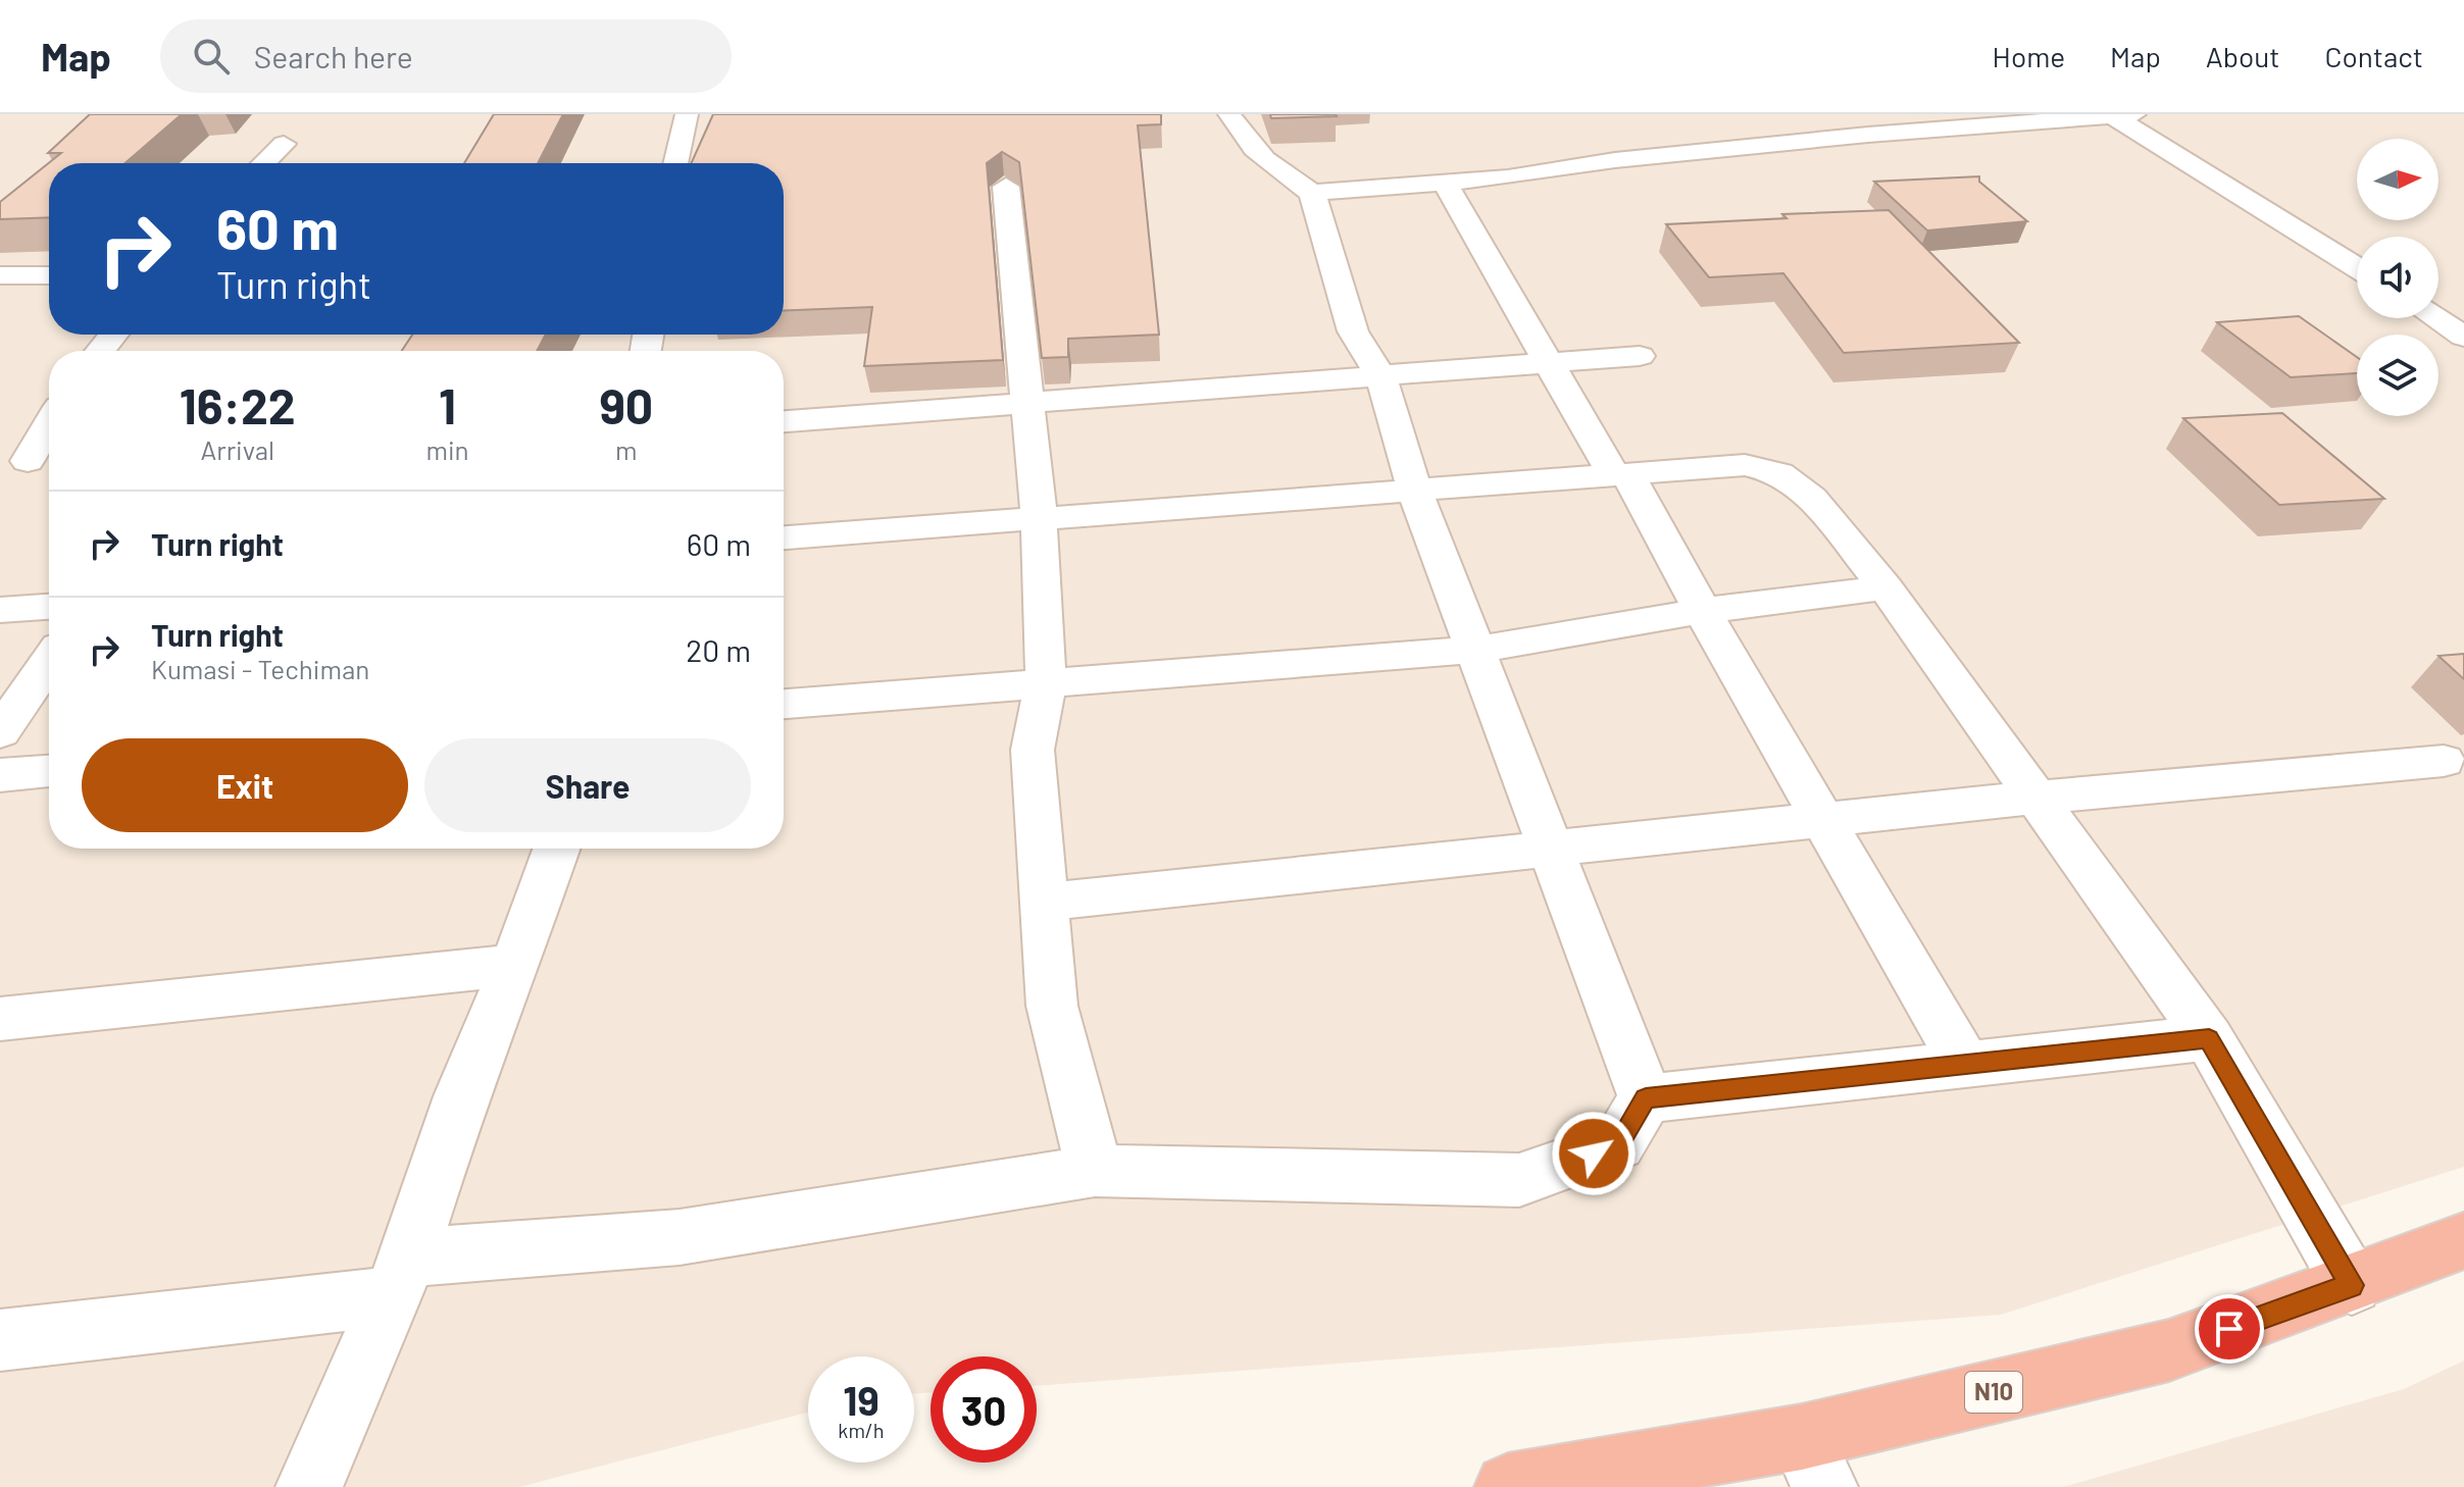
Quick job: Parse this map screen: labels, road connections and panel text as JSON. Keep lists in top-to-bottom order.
{
  "streets": {
    "highway": ["N10"]
  },
  "north": "right",
  "page": {
    "header": "Map",
    "search": "Search here",
    "nav": [
      "Home",
      "Map",
      "About",
      "Contact"
    ],
    "turn": ["60 m", "Turn right"],
    "eta": [
      "16:22",
      "Arrival",
      "1",
      "min",
      "90",
      "m"
    ],
    "list": [
      {
        "name": "Turn right",
        "value": "60 m"
      },
      {
        "name": "Turn right",
        "note": "Kumasi - Techiman",
        "value": "20 m"
      }
    ],
    "buttons": ["Exit", "Share"],
    "speed": "19 km/h",
    "limit": "30"
  }
}
